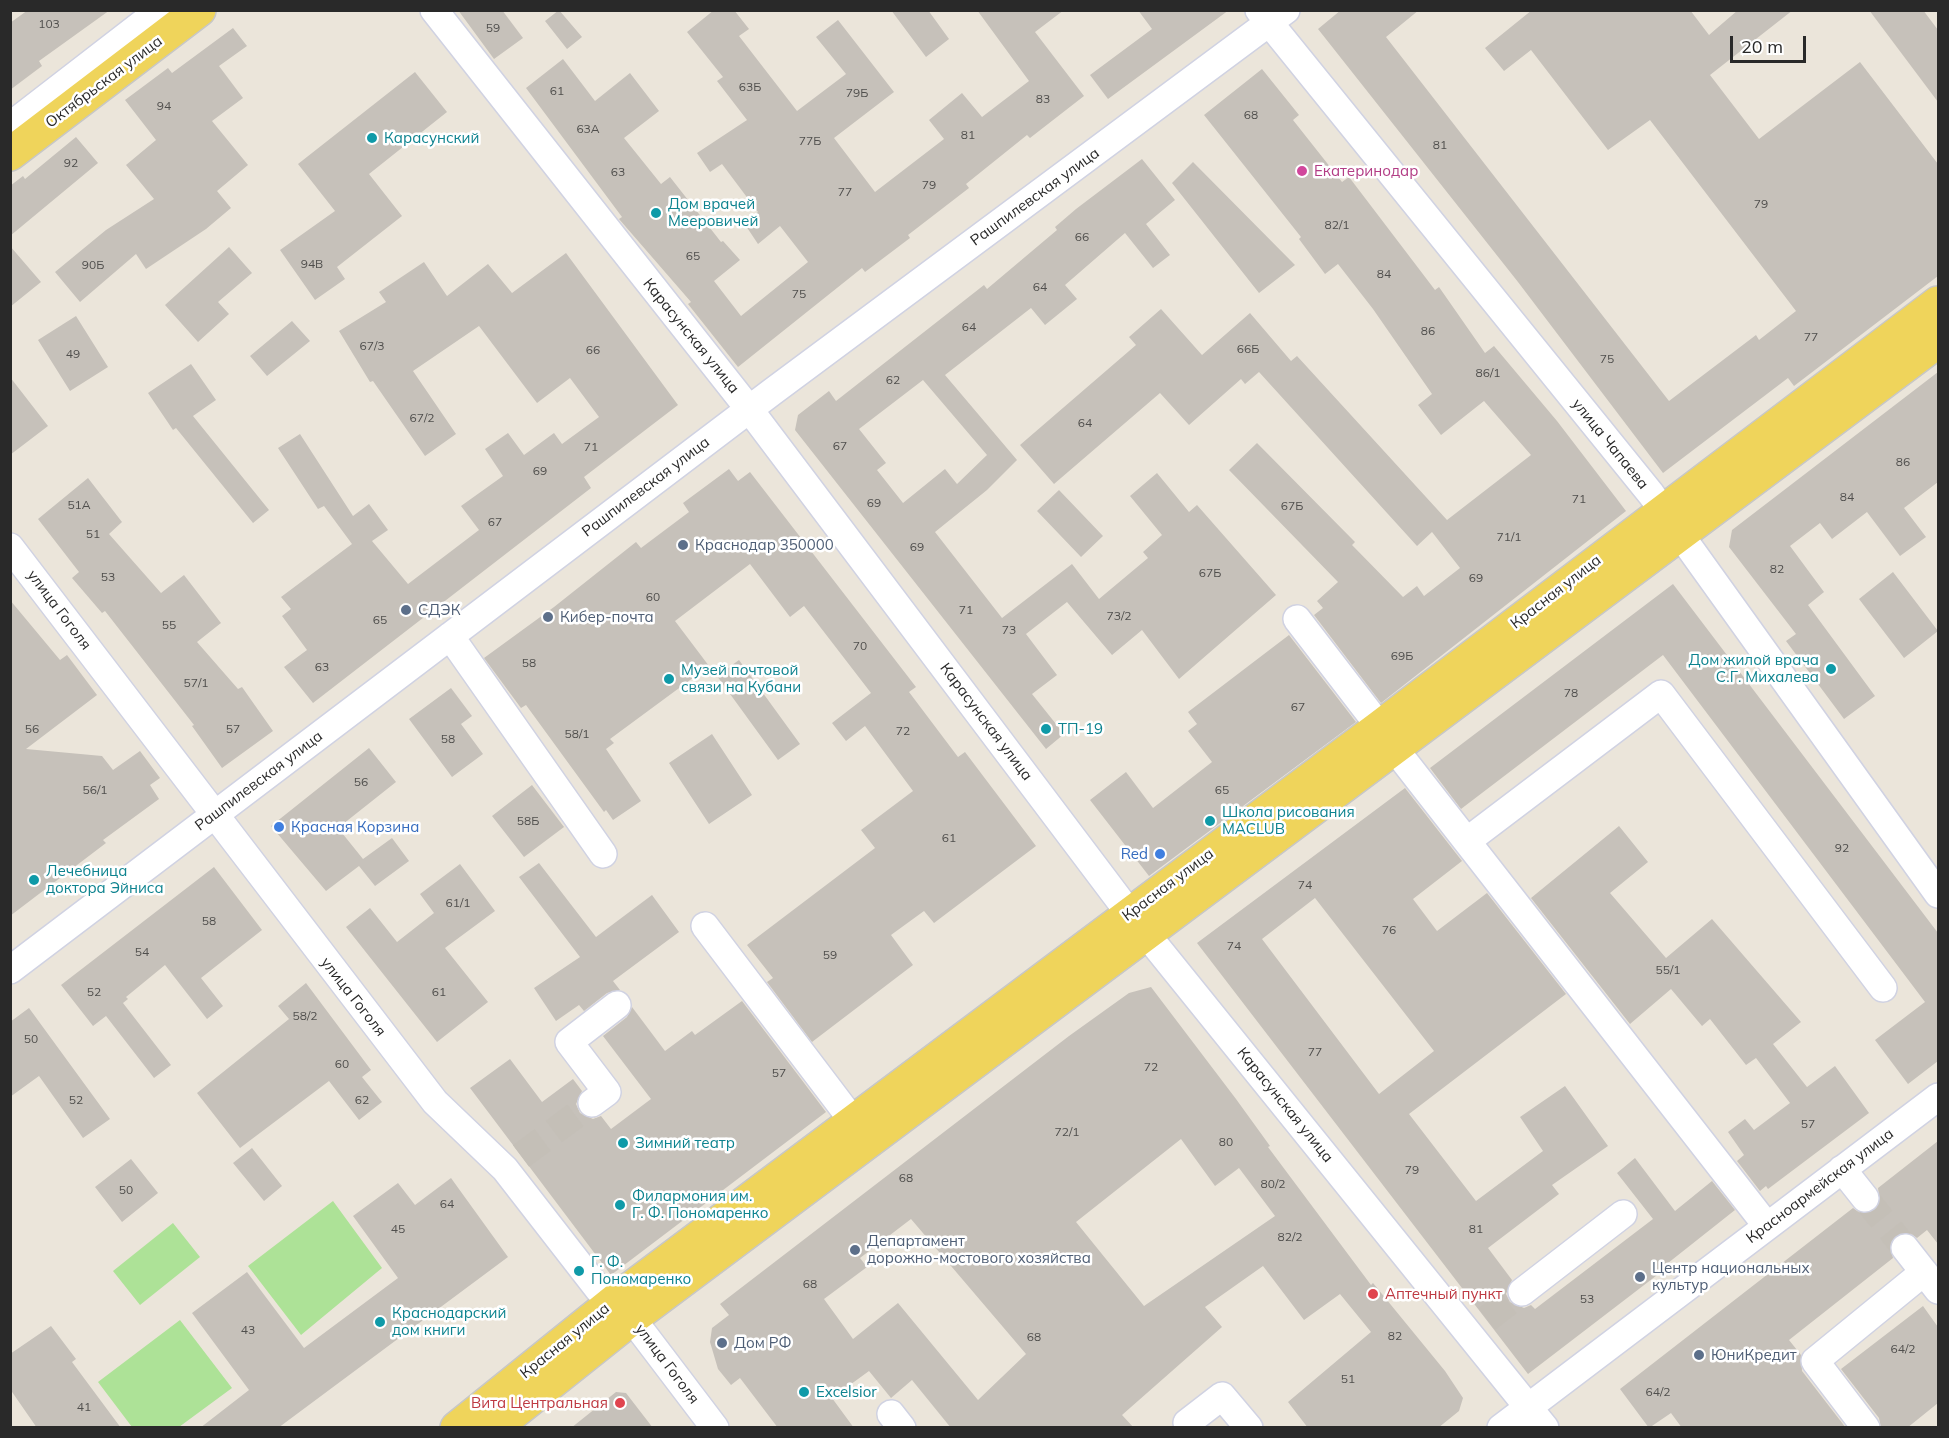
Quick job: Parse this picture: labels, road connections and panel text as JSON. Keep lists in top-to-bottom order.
{
  "streets": {
    "main road": ["Октябрьская улица", "Красная улица"],
    "street": [
      "Рашпилевская улица",
      "Карасунская улица",
      "улица Чапаева",
      "улица Гоголя",
      "Красноармейская улица"
    ]
  },
  "crossings": [
    ["Рашпилевская улица", "Карасунская улица"],
    ["Рашпилевская улица", "улица Чапаева"],
    ["Рашпилевская улица", "улица Гоголя"],
    ["Карасунская улица", "Красная улица"],
    ["Карасунская улица", "Красноармейская улица"],
    ["улица Чапаева", "Красная улица"],
    ["Красная улица", "улица Гоголя"]
  ],
  "places": [
    "Карасунский",
    "Екатеринодар",
    "Дом врачей Мееровичей",
    "Краснодар 350000",
    "СДЭК",
    "Кибер-почта",
    "Дом жилой врача С.Г. Михалева",
    "Музей почтовой связи на Кубани",
    "ТП-19",
    "Школа рисования MACLUB",
    "Красная Корзина",
    "Red",
    "Лечебница доктора Эйниса",
    "Зимний театр",
    "Филармония им. Г. Ф. Пономаренко",
    "Департамент дорожно-мостового хозяйства",
    "Г. Ф. Пономаренко",
    "Центр национальных культур",
    "Аптечный пункт",
    "Краснодарский дом книги",
    "Дом РФ",
    "ЮниКредит",
    "Excelsior",
    "Вита Центральная"
  ],
  "house_numbers": [
    "103",
    "59",
    "63Б",
    "61",
    "79Б",
    "83",
    "94",
    "68",
    "63А",
    "81",
    "77Б",
    "81",
    "92",
    "63",
    "79",
    "77",
    "79",
    "82/1",
    "66",
    "65",
    "94В",
    "90Б",
    "84",
    "64",
    "75",
    "64",
    "86",
    "77",
    "67/3",
    "66Б",
    "66",
    "49",
    "75",
    "86/1",
    "62",
    "67/2",
    "64",
    "67",
    "71",
    "86",
    "69",
    "84",
    "71",
    "69",
    "51А",
    "67Б",
    "67",
    "51",
    "71/1",
    "69",
    "82",
    "67Б",
    "53",
    "69",
    "60",
    "71",
    "73/2",
    "65",
    "55",
    "73",
    "70",
    "69Б",
    "58",
    "63",
    "57/1",
    "78",
    "67",
    "56",
    "57",
    "72",
    "58/1",
    "58",
    "56",
    "56/1",
    "65",
    "58Б",
    "61",
    "92",
    "74",
    "61/1",
    "58",
    "76",
    "74",
    "54",
    "59",
    "55/1",
    "52",
    "61",
    "58/2",
    "50",
    "77",
    "60",
    "72",
    "57",
    "52",
    "62",
    "57",
    "72/1",
    "80",
    "79",
    "68",
    "80/2",
    "50",
    "64",
    "45",
    "81",
    "82/2",
    "68",
    "53",
    "43",
    "82",
    "68",
    "64/2",
    "51",
    "64/2",
    "41"
  ],
  "scale_bar": "20 m"
}
